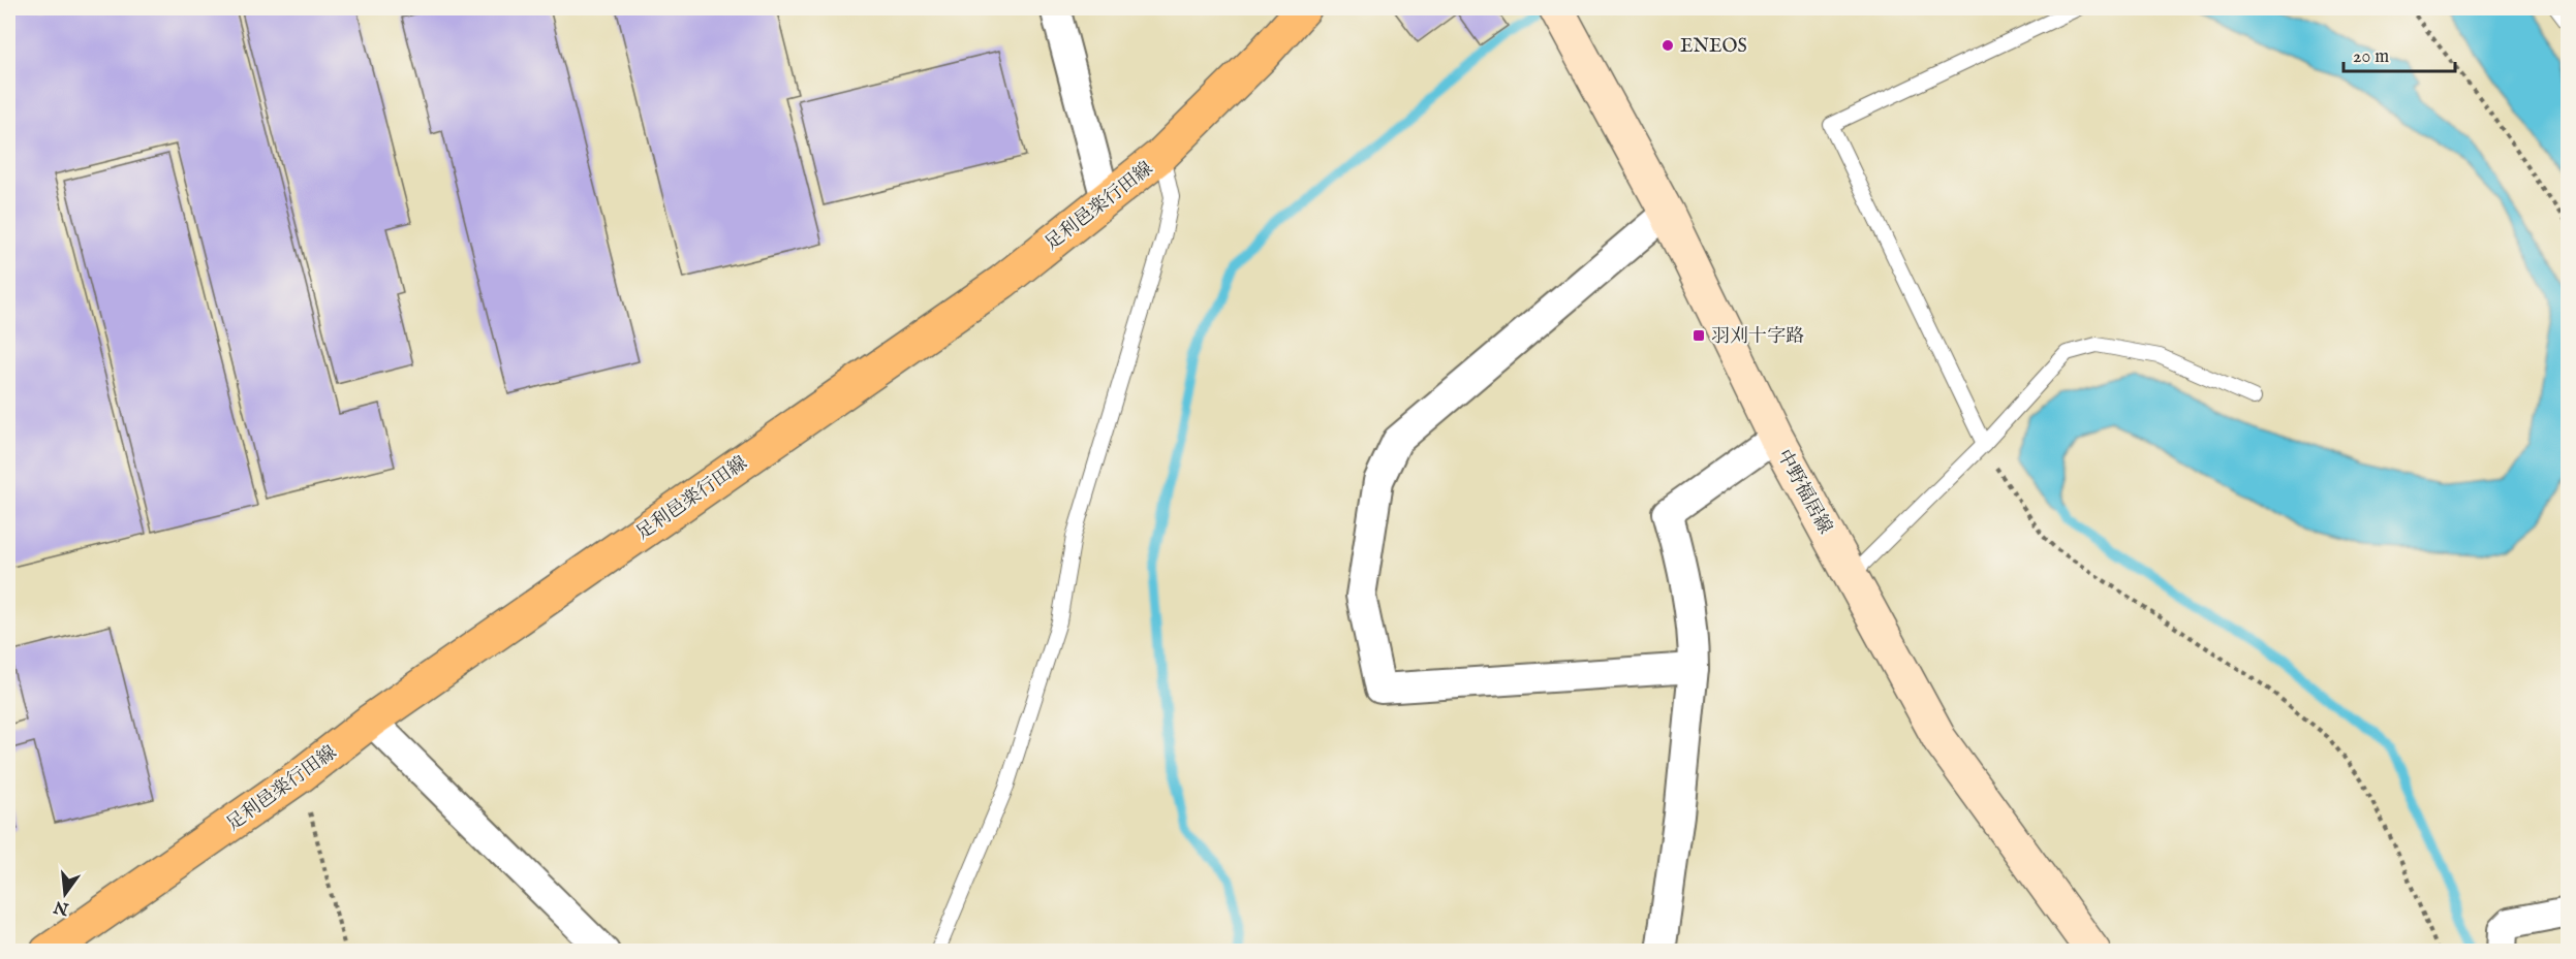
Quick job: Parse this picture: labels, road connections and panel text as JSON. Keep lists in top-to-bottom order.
{
  "streets": {
    "main road": ["足利邑楽行田線", "中野福居線"]
  },
  "places": {
    "other": ["ENEOS"],
    "transit": ["羽刈十字路"]
  },
  "scale_bar": "20 m",
  "north": "bottom"
}
